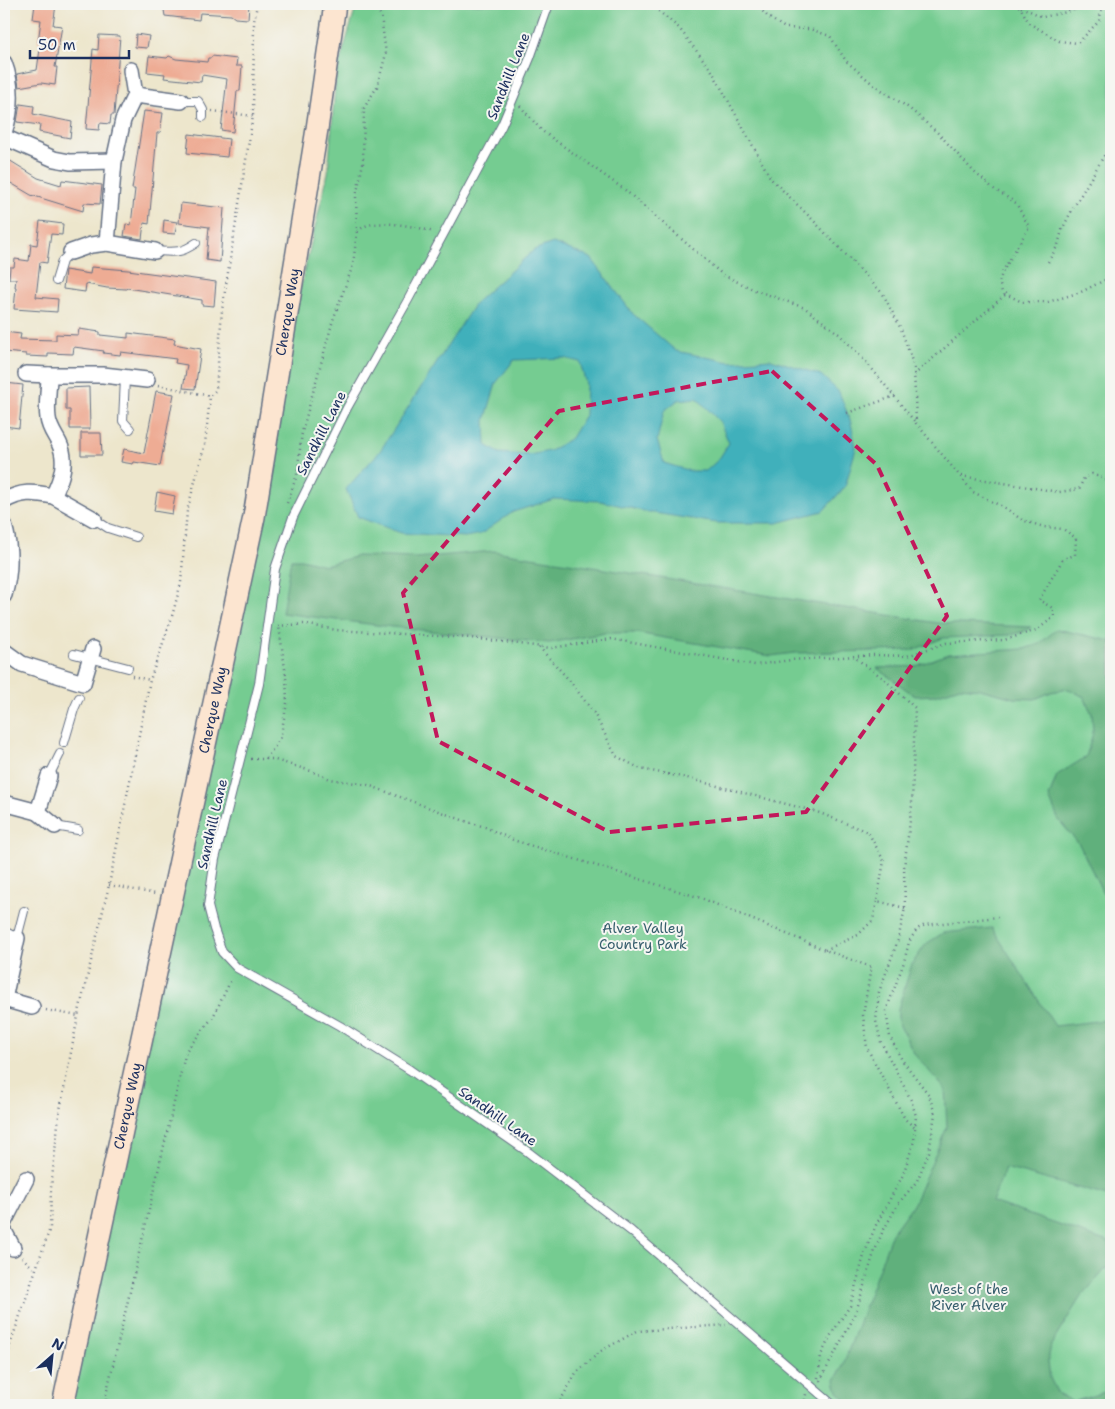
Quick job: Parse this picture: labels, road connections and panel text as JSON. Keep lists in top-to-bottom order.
{
  "streets": {
    "street": ["Cherque Way"],
    "lane": ["Sandhill Lane"]
  },
  "parks": ["Alver Valley Country Park", "West of the River Alver"],
  "scale_bar": "50 m",
  "north": "top right"
}
